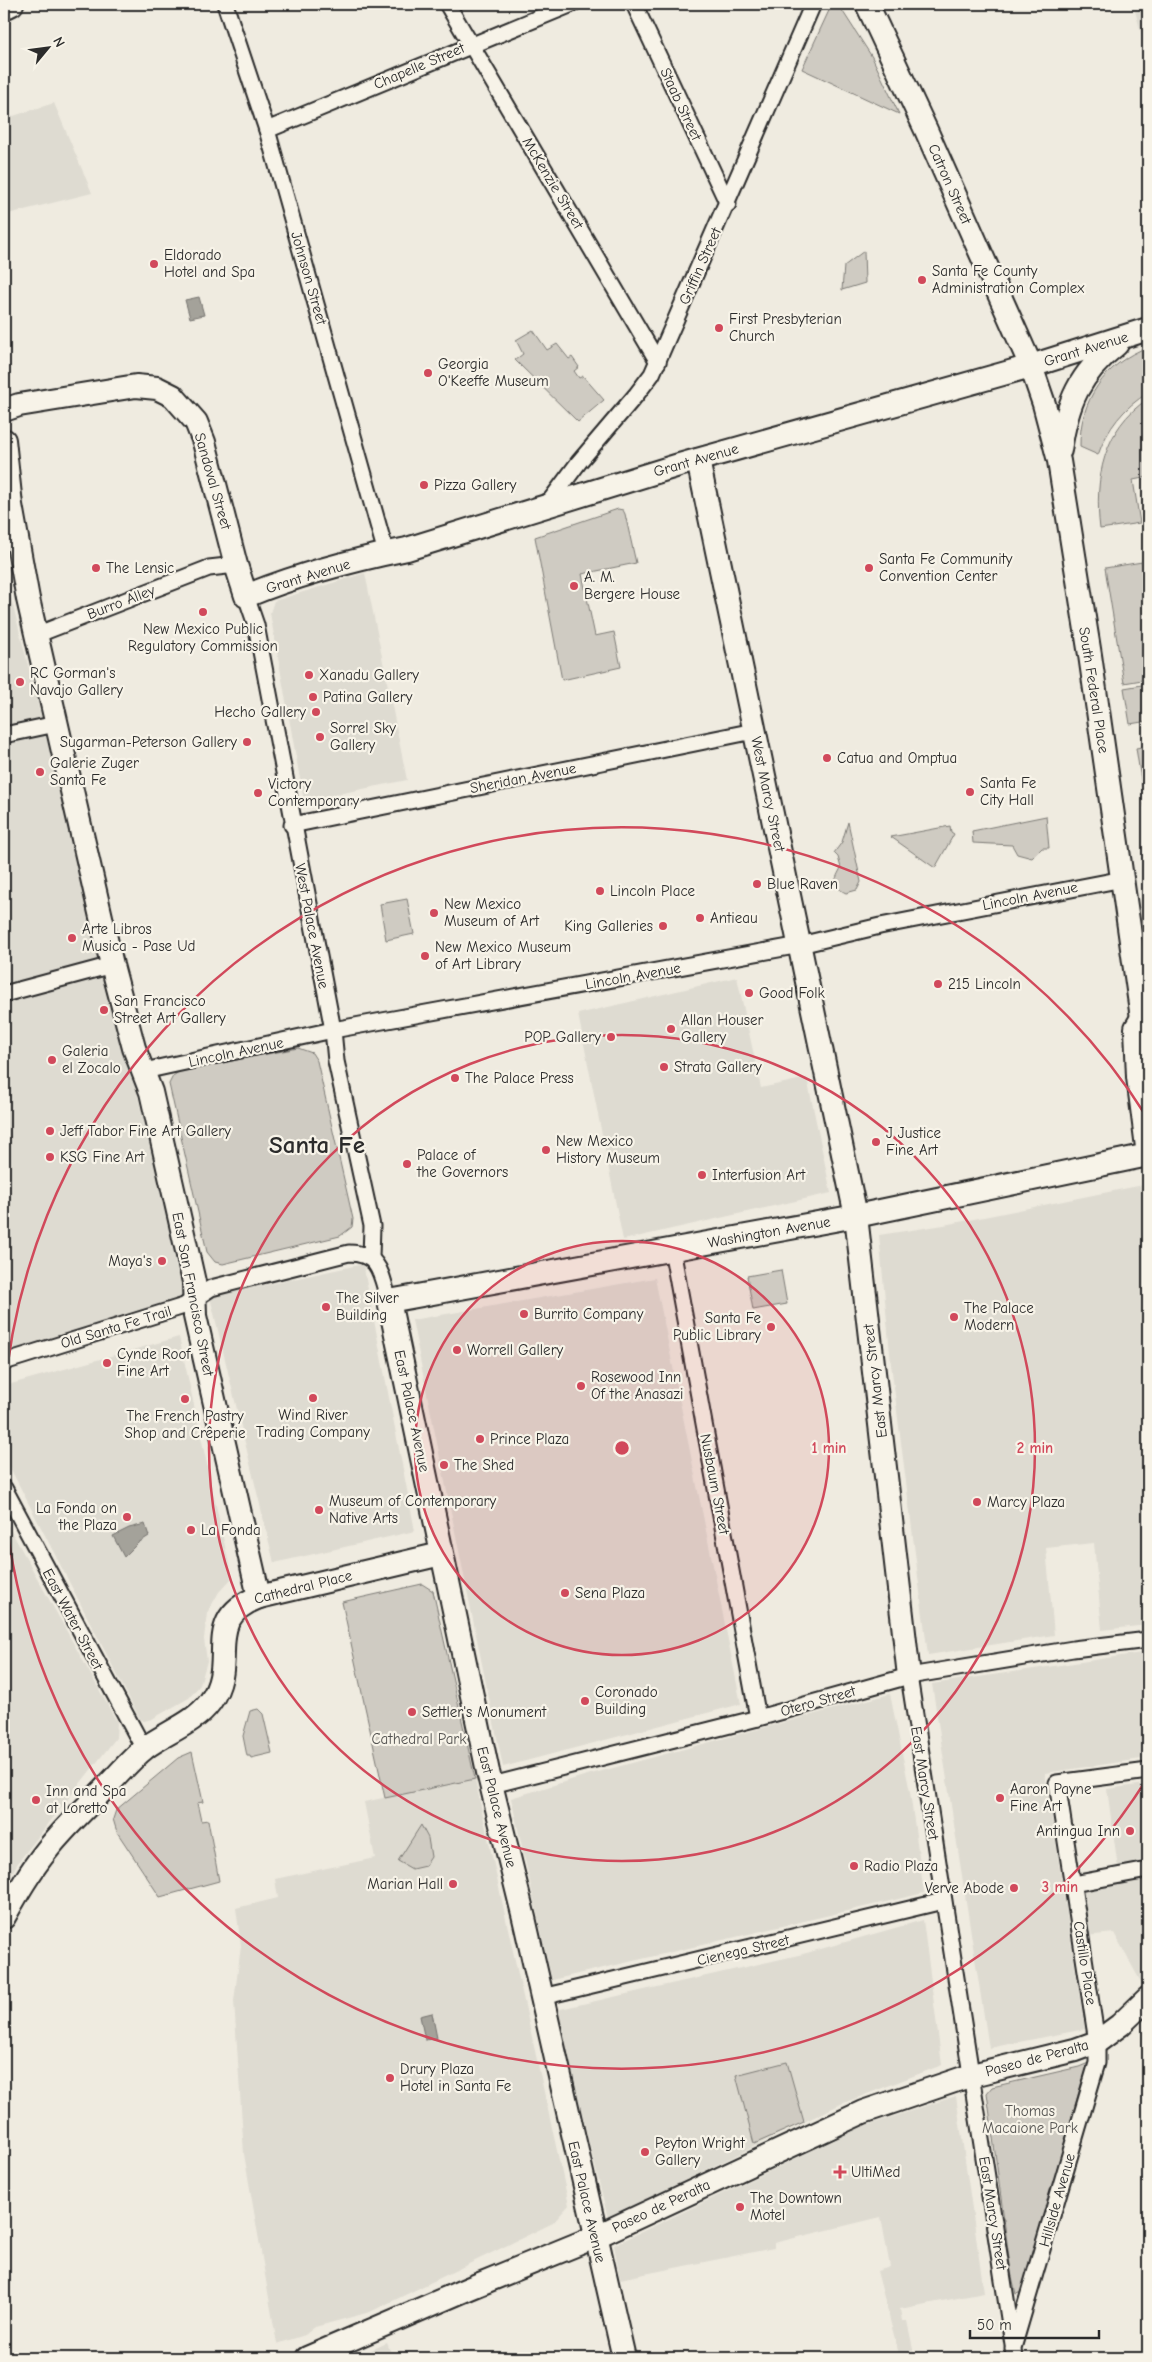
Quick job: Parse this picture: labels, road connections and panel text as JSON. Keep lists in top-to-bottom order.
{
  "streets": {
    "street": [
      "Chapelle Street",
      "Staab Street",
      "McKenzie Street",
      "Catron Street",
      "Griffin Street",
      "Johnson Street",
      "Grant Avenue",
      "Sandoval Street",
      "Burro Alley",
      "South Federal Place",
      "Sheridan Avenue",
      "West Marcy Street",
      "Lincoln Avenue",
      "West Palace Avenue",
      "Washington Avenue",
      "East San Francisco Street",
      "Old Santa Fe Trail",
      "East Marcy Street",
      "East Palace Avenue",
      "Nusbaum Street",
      "Cathedral Place",
      "East Water Street",
      "Otero Street",
      "Cienega Street",
      "Castillo Place",
      "Paseo de Peralta",
      "Hillside Avenue"
    ]
  },
  "crossings": [
    ["Chapelle Street", "McKenzie Street"],
    ["Chapelle Street", "Johnson Street"],
    ["Staab Street", "Griffin Street"],
    ["McKenzie Street", "Griffin Street"],
    ["Catron Street", "Grant Avenue"],
    ["Catron Street", "South Federal Place"],
    ["Griffin Street", "Grant Avenue"],
    ["Johnson Street", "Grant Avenue"],
    ["Grant Avenue", "Sandoval Street"],
    ["Grant Avenue", "South Federal Place"],
    ["Grant Avenue", "West Marcy Street"],
    ["Grant Avenue", "West Palace Avenue"],
    ["Sandoval Street", "Burro Alley"],
    ["Sandoval Street", "West Palace Avenue"],
    ["Burro Alley", "East San Francisco Street"],
    ["South Federal Place", "Lincoln Avenue"],
    ["Sheridan Avenue", "West Marcy Street"],
    ["Sheridan Avenue", "West Palace Avenue"],
    ["West Marcy Street", "Lincoln Avenue"],
    ["West Marcy Street", "Washington Avenue"],
    ["West Marcy Street", "East Marcy Street"],
    ["Lincoln Avenue", "West Palace Avenue"],
    ["Lincoln Avenue", "East San Francisco Street"],
    ["West Palace Avenue", "Old Santa Fe Trail"],
    ["West Palace Avenue", "East Palace Avenue"],
    ["Washington Avenue", "East Marcy Street"],
    ["Washington Avenue", "East Palace Avenue"],
    ["Washington Avenue", "Nusbaum Street"],
    ["East San Francisco Street", "Old Santa Fe Trail"],
    ["East San Francisco Street", "Cathedral Place"],
    ["Old Santa Fe Trail", "East Palace Avenue"],
    ["East Marcy Street", "Otero Street"],
    ["East Marcy Street", "Cienega Street"],
    ["East Marcy Street", "Paseo de Peralta"],
    ["East Marcy Street", "Hillside Avenue"],
    ["East Palace Avenue", "Cathedral Place"],
    ["East Palace Avenue", "Otero Street"],
    ["East Palace Avenue", "Cienega Street"],
    ["East Palace Avenue", "Paseo de Peralta"],
    ["Nusbaum Street", "Otero Street"],
    ["Cathedral Place", "East Water Street"],
    ["Castillo Place", "Paseo de Peralta"],
    ["Castillo Place", "Hillside Avenue"],
    ["Paseo de Peralta", "Hillside Avenue"]
  ],
  "districts": ["Santa Fe"],
  "parks": ["Cathedral Park", "Thomas Macaione Park"],
  "places": {
    "other": [
      "Eldorado Hotel and Spa",
      "Santa Fe County Administration Complex",
      "First Presbyterian Church",
      "Georgia O'Keeffe Museum",
      "Pizza Gallery",
      "The Lensic",
      "Santa Fe Community Convention Center",
      "A. M. Bergere House",
      "New Mexico Public Regulatory Commission",
      "Xanadu Gallery",
      "RC Gorman's Navajo Gallery",
      "Patina Gallery",
      "Hecho Gallery",
      "Sorrel Sky Gallery",
      "Sugarman-Peterson Gallery",
      "Catua and Omptua",
      "Galerie Zuger Santa Fe",
      "Santa Fe City Hall",
      "Victory Contemporary",
      "Blue Raven",
      "Lincoln Place",
      "New Mexico Museum of Art",
      "Antieau",
      "King Galleries",
      "Arte Libros Musica - Pase Ud",
      "New Mexico Museum of Art Library",
      "215 Lincoln",
      "Good Folk",
      "San Francisco Street Art Gallery",
      "Allan Houser Gallery",
      "POP Gallery",
      "Galeria el Zocalo",
      "Strata Gallery",
      "The Palace Press",
      "Jeff Tabor Fine Art Gallery",
      "J Justice Fine Art",
      "New Mexico History Museum",
      "KSG Fine Art",
      "Palace of the Governors",
      "Interfusion Art",
      "Maya's",
      "The Silver Building",
      "Burrito Company",
      "The Palace Modern",
      "Santa Fe Public Library",
      "Worrell Gallery",
      "Cynde Roof Fine Art",
      "Rosewood Inn Of the Anasazi",
      "Wind River Trading Company",
      "The French Pastry Shop and Crêperie",
      "Prince Plaza",
      "The Shed",
      "Marcy Plaza",
      "Museum of Contemporary Native Arts",
      "La Fonda on the Plaza",
      "La Fonda",
      "Sena Plaza",
      "Coronado Building",
      "Settler's Monument",
      "Aaron Payne Fine Art",
      "Inn and Spa at Loretto",
      "Antingua Inn",
      "Radio Plaza",
      "Marian Hall",
      "Verve Abode",
      "Drury Plaza Hotel in Santa Fe",
      "Peyton Wright Gallery",
      "The Downtown Motel"
    ],
    "health": ["UltiMed"]
  },
  "scale_bar": "50 m",
  "north": "top right",
  "rings": ["1 min", "2 min", "3 min"]
}
